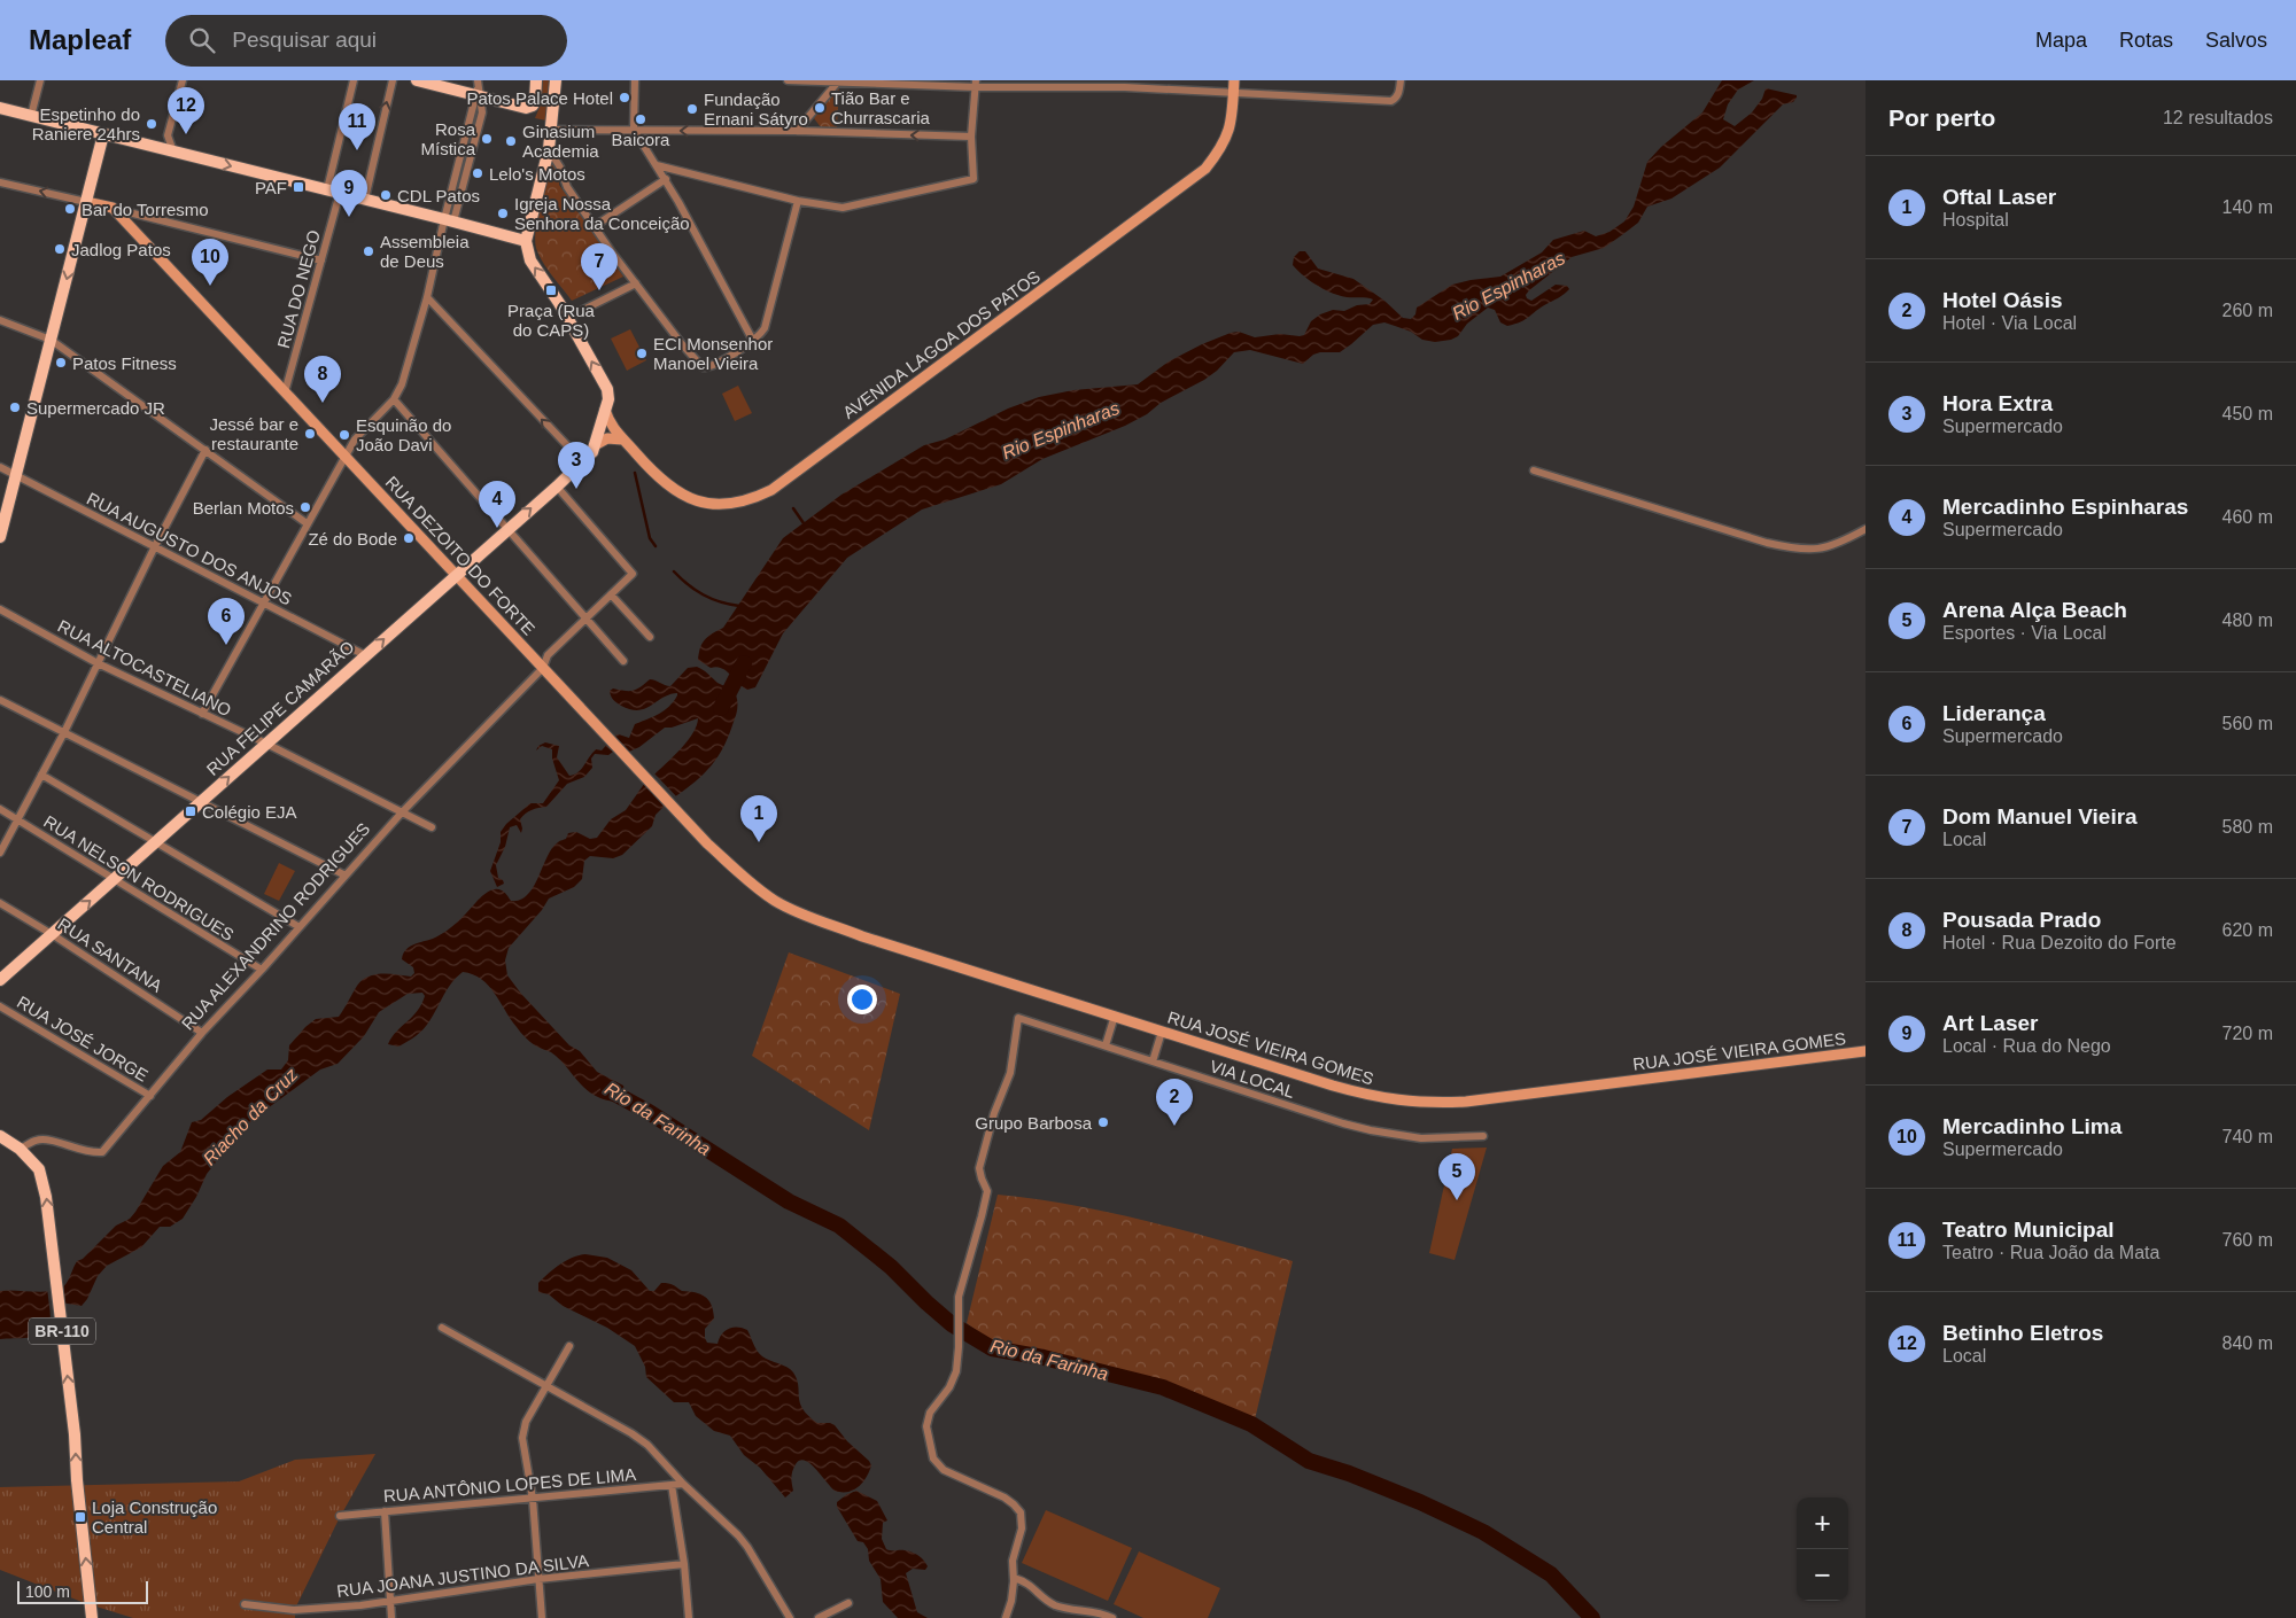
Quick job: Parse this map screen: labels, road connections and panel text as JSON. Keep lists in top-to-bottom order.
{
  "streets": {
    "main road": [
      "AVENIDA LAGOA DOS PATOS",
      "RUA DEZOITO DO FORTE",
      "RUA FELIPE CAMARÃO",
      "RUA JOSÉ VIEIRA GOMES",
      "BR-110"
    ],
    "street": [
      "RUA DO NEGO",
      "RUA AUGUSTO DOS ANJOS",
      "RUA ALTOCASTELIANO",
      "RUA NELSON RODRIGUES",
      "RUA ALEXANDRINO RODRIGUES",
      "RUA SANTANA",
      "RUA JOSÉ JORGE",
      "VIA LOCAL",
      "RUA ANTÔNIO LOPES DE LIMA",
      "RUA JOANA JUSTINO DA SILVA"
    ]
  },
  "crossings": [
    ["RUA DO NEGO", "RUA DEZOITO DO FORTE"],
    ["AVENIDA LAGOA DOS PATOS", "RUA FELIPE CAMARÃO"],
    ["RUA AUGUSTO DOS ANJOS", "RUA FELIPE CAMARÃO"],
    ["RUA DEZOITO DO FORTE", "RUA FELIPE CAMARÃO"],
    ["RUA DEZOITO DO FORTE", "RUA ALEXANDRINO RODRIGUES"],
    ["RUA DEZOITO DO FORTE", "RUA JOSÉ VIEIRA GOMES"],
    ["RUA ALTOCASTELIANO", "RUA FELIPE CAMARÃO"],
    ["RUA ALTOCASTELIANO", "RUA ALEXANDRINO RODRIGUES"],
    ["RUA FELIPE CAMARÃO", "RUA NELSON RODRIGUES"],
    ["RUA FELIPE CAMARÃO", "RUA ALEXANDRINO RODRIGUES"],
    ["RUA FELIPE CAMARÃO", "RUA SANTANA"],
    ["RUA NELSON RODRIGUES", "RUA ALEXANDRINO RODRIGUES"],
    ["RUA ALEXANDRINO RODRIGUES", "RUA SANTANA"],
    ["RUA ALEXANDRINO RODRIGUES", "RUA JOSÉ JORGE"],
    ["RUA ALEXANDRINO RODRIGUES", "BR-110"]
  ],
  "one_way": ["RUA FELIPE CAMARÃO"],
  "water": ["Rio Espinharas", "Riacho da Cruz", "Rio da Farinha"],
  "places": {
    "other": [
      "Patos Palace Hotel",
      "Tião Bar e Churrascaria",
      "Fundação Ernani Sátyro",
      "Baicora",
      "Espetinho do Raniere 24hrs",
      "Rosa Mística",
      "Ginasium Academia",
      "Lelo's Motos",
      "CDL Patos",
      "Bar do Torresmo",
      "Igreja Nossa Senhora da Conceição",
      "Jadlog Patos",
      "Assembleia de Deus",
      "ECI Monsenhor Manoel Vieira",
      "Patos Fitness",
      "Supermercado JR",
      "Jessé bar e restaurante",
      "Esquinão do João Davi",
      "Berlan Motos",
      "Zé do Bode",
      "Grupo Barbosa"
    ],
    "transit": [
      "PAF",
      "Praça (Rua do CAPS)",
      "Colégio EJA",
      "Loja Construção Central"
    ]
  },
  "scale_bar": "100 m",
  "page": {
    "header": "Mapleaf",
    "search": "Pesquisar aqui",
    "nav": ["Mapa", "Rotas", "Salvos"],
    "heading": ["Por perto", "12 resultados"],
    "pins": [
      "12",
      "11",
      "9",
      "10",
      "7",
      "8",
      "3",
      "4",
      "6",
      "1",
      "2",
      "5"
    ],
    "list": [
      {
        "mark": "1",
        "name": "Oftal Laser",
        "note": "Hospital",
        "value": "140 m"
      },
      {
        "mark": "2",
        "name": "Hotel Oásis",
        "note": "Hotel · Via Local",
        "value": "260 m"
      },
      {
        "mark": "3",
        "name": "Hora Extra",
        "note": "Supermercado",
        "value": "450 m"
      },
      {
        "mark": "4",
        "name": "Mercadinho Espinharas",
        "note": "Supermercado",
        "value": "460 m"
      },
      {
        "mark": "5",
        "name": "Arena Alça Beach",
        "note": "Esportes · Via Local",
        "value": "480 m"
      },
      {
        "mark": "6",
        "name": "Liderança",
        "note": "Supermercado",
        "value": "560 m"
      },
      {
        "mark": "7",
        "name": "Dom Manuel Vieira",
        "note": "Local",
        "value": "580 m"
      },
      {
        "mark": "8",
        "name": "Pousada Prado",
        "note": "Hotel · Rua Dezoito do Forte",
        "value": "620 m"
      },
      {
        "mark": "9",
        "name": "Art Laser",
        "note": "Local · Rua do Nego",
        "value": "720 m"
      },
      {
        "mark": "10",
        "name": "Mercadinho Lima",
        "note": "Supermercado",
        "value": "740 m"
      },
      {
        "mark": "11",
        "name": "Teatro Municipal",
        "note": "Teatro · Rua João da Mata",
        "value": "760 m"
      },
      {
        "mark": "12",
        "name": "Betinho Eletros",
        "note": "Local",
        "value": "840 m"
      }
    ],
    "map_buttons": ["+", "−"],
    "scale": "100 m"
  }
}
